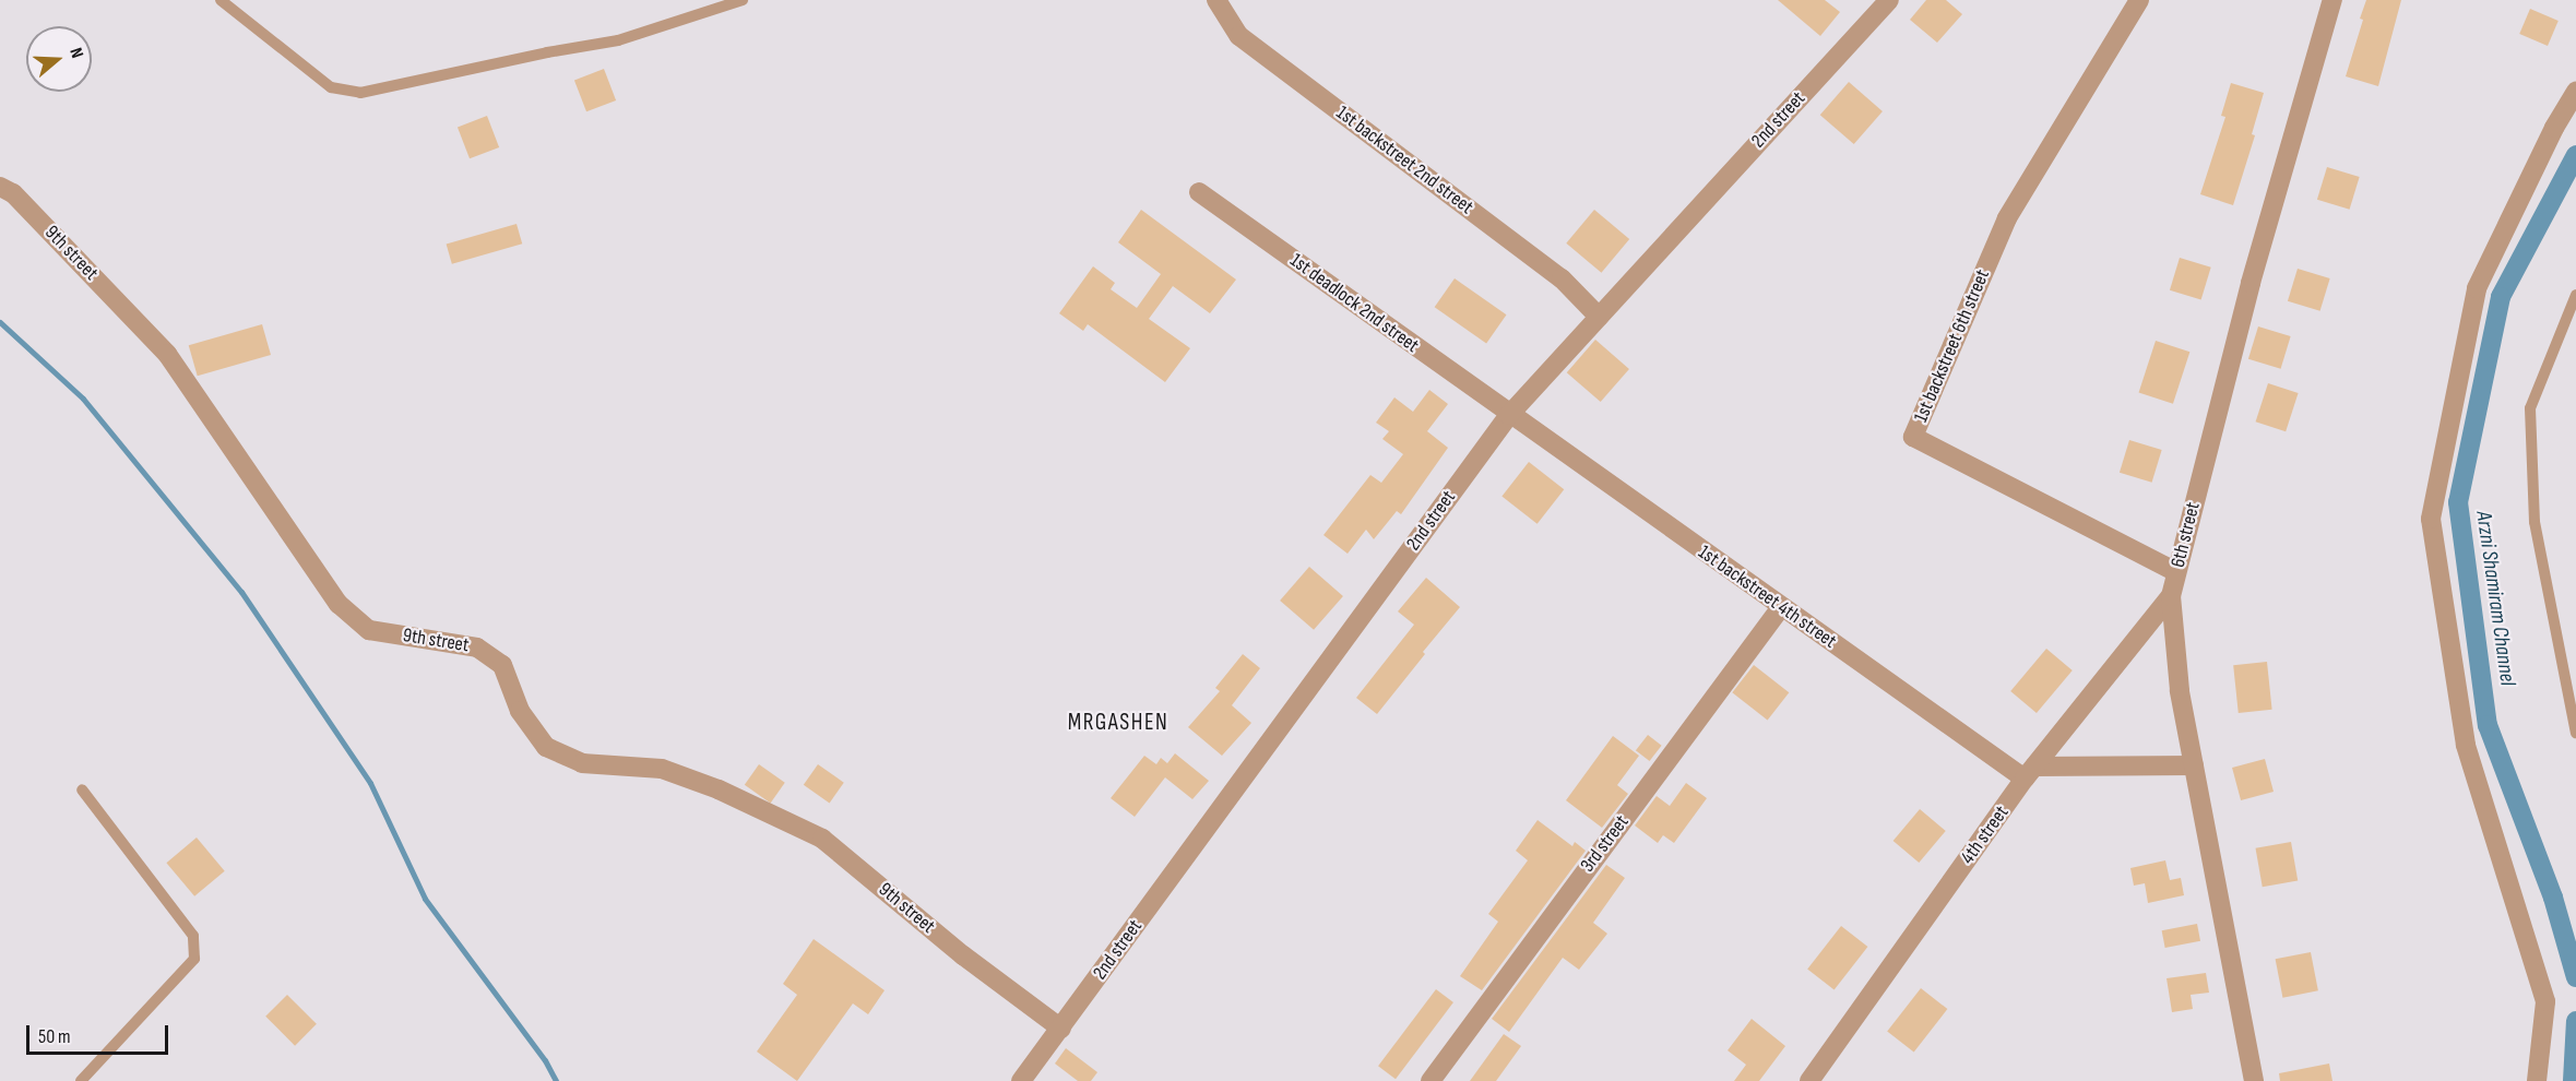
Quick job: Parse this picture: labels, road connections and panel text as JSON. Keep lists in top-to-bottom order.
{
  "streets": {
    "street": [
      "2nd street",
      "1st backstreet 2nd street",
      "9th street",
      "1st deadlock 2nd street",
      "1st backstreet 6th street",
      "6th street",
      "1st backstreet 4th street",
      "4th street",
      "3rd street"
    ]
  },
  "crossings": [
    ["2nd street", "1st backstreet 2nd street"],
    ["2nd street", "9th street"],
    ["2nd street", "1st deadlock 2nd street"],
    ["2nd street", "1st backstreet 4th street"],
    ["1st deadlock 2nd street", "1st backstreet 4th street"],
    ["1st backstreet 6th street", "6th street"],
    ["6th street", "4th street"],
    ["1st backstreet 4th street", "4th street"],
    ["1st backstreet 4th street", "3rd street"]
  ],
  "districts": ["MRGASHEN"],
  "water": ["Arzni Shamiram Channel"],
  "scale_bar": "50 m",
  "north": "right"
}
